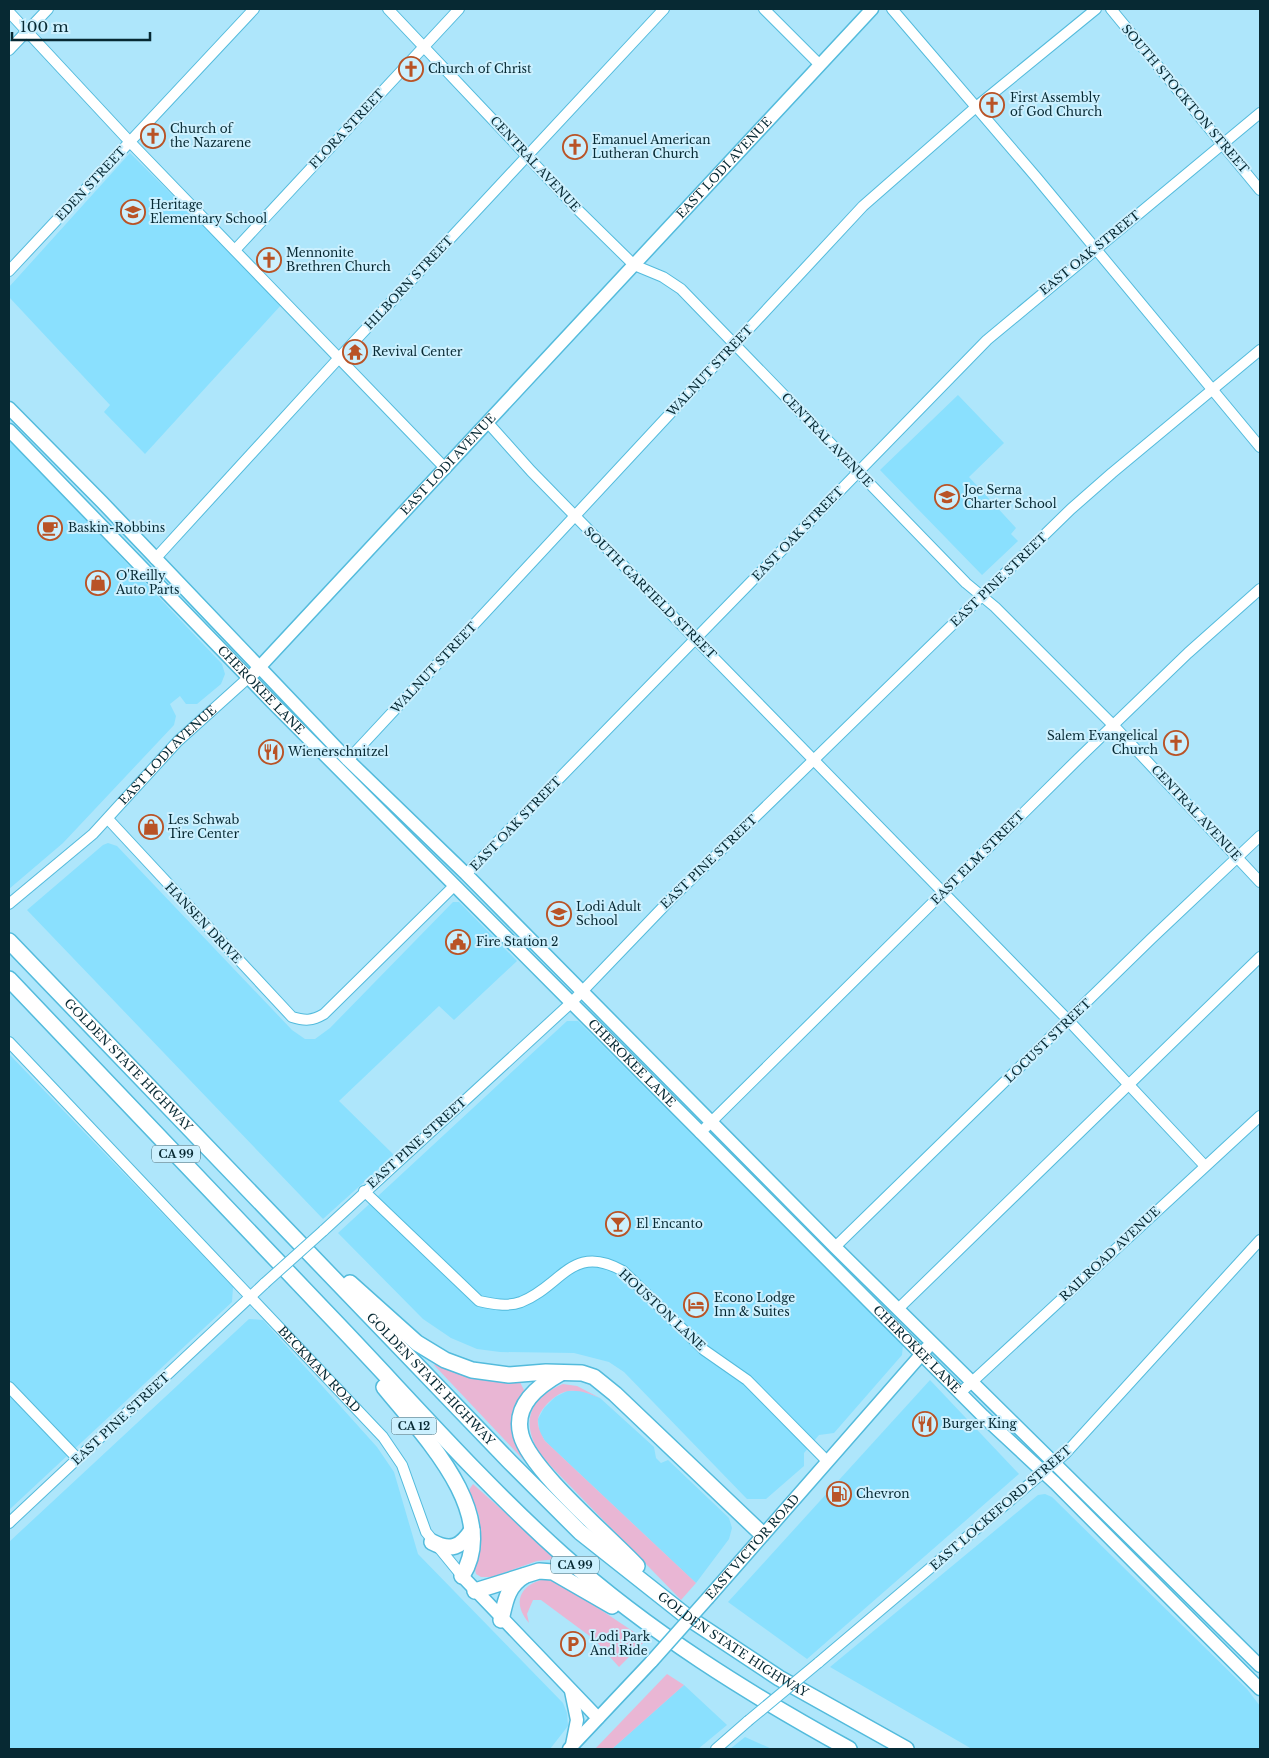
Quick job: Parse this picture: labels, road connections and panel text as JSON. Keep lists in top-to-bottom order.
{
  "streets": {
    "highway": ["GOLDEN STATE HIGHWAY", "CA 99", "CA 12"],
    "main road": [
      "EAST LODI AVENUE",
      "CHEROKEE LANE",
      "BECKMAN ROAD",
      "EAST VICTOR ROAD"
    ],
    "street": [
      "SOUTH STOCKTON STREET",
      "FLORA STREET",
      "CENTRAL AVENUE",
      "EDEN STREET",
      "EAST OAK STREET",
      "HILBORN STREET",
      "WALNUT STREET",
      "EAST PINE STREET",
      "SOUTH GARFIELD STREET",
      "EAST ELM STREET",
      "HANSEN DRIVE",
      "LOCUST STREET",
      "RAILROAD AVENUE",
      "HOUSTON LANE",
      "EAST LOCKEFORD STREET"
    ]
  },
  "crossings": [
    ["SOUTH STOCKTON STREET", "EAST OAK STREET"],
    ["FLORA STREET", "CENTRAL AVENUE"],
    ["CENTRAL AVENUE", "EAST LODI AVENUE"],
    ["CENTRAL AVENUE", "EAST OAK STREET"],
    ["CENTRAL AVENUE", "HILBORN STREET"],
    ["CENTRAL AVENUE", "WALNUT STREET"],
    ["CENTRAL AVENUE", "EAST PINE STREET"],
    ["CENTRAL AVENUE", "EAST ELM STREET"],
    ["CENTRAL AVENUE", "LOCUST STREET"],
    ["EAST LODI AVENUE", "SOUTH GARFIELD STREET"],
    ["EAST LODI AVENUE", "CHEROKEE LANE"],
    ["EAST LODI AVENUE", "HANSEN DRIVE"],
    ["EAST OAK STREET", "SOUTH GARFIELD STREET"],
    ["EAST OAK STREET", "CHEROKEE LANE"],
    ["HILBORN STREET", "CHEROKEE LANE"],
    ["WALNUT STREET", "SOUTH GARFIELD STREET"],
    ["WALNUT STREET", "CHEROKEE LANE"],
    ["EAST PINE STREET", "SOUTH GARFIELD STREET"],
    ["EAST PINE STREET", "CHEROKEE LANE"],
    ["EAST PINE STREET", "HOUSTON LANE"],
    ["EAST PINE STREET", "BECKMAN ROAD"],
    ["SOUTH GARFIELD STREET", "EAST ELM STREET"],
    ["SOUTH GARFIELD STREET", "LOCUST STREET"],
    ["SOUTH GARFIELD STREET", "RAILROAD AVENUE"],
    ["CHEROKEE LANE", "EAST ELM STREET"],
    ["CHEROKEE LANE", "HANSEN DRIVE"],
    ["CHEROKEE LANE", "LOCUST STREET"],
    ["CHEROKEE LANE", "RAILROAD AVENUE"],
    ["CHEROKEE LANE", "EAST LOCKEFORD STREET"],
    ["CHEROKEE LANE", "EAST VICTOR ROAD"],
    ["GOLDEN STATE HIGHWAY", "CA 12"],
    ["HOUSTON LANE", "EAST VICTOR ROAD"],
    ["BECKMAN ROAD", "CA 12"],
    ["BECKMAN ROAD", "EAST VICTOR ROAD"]
  ],
  "places": {
    "church": [
      "Church of Christ",
      "First Assembly of God Church",
      "Church of the Nazarene",
      "Emanuel American Lutheran Church",
      "Mennonite Brethren Church",
      "Salem Evangelical Church"
    ],
    "school or university": ["Heritage Elementary School", "Joe Serna Charter School", "Lodi Adult School"],
    "temple": ["Revival Center"],
    "cafe": ["Baskin-Robbins"],
    "shop": ["O'Reilly Auto Parts", "Les Schwab Tire Center"],
    "restaurant": ["Wienerschnitzel", "Burger King"],
    "public building": ["Fire Station 2"],
    "bar": ["El Encanto"],
    "hotel": ["Econo Lodge Inn & Suites"],
    "fuel station": ["Chevron"],
    "parking": ["Lodi Park And Ride"]
  },
  "scale_bar": "100 m"
}
